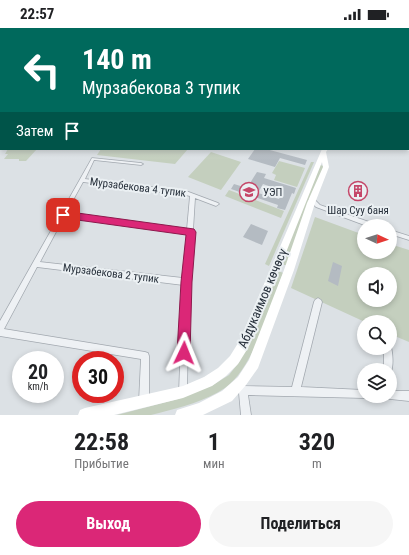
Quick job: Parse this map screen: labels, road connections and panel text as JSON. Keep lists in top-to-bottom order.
{
  "streets": {
    "main road": ["Абдукаимов көчөсү"],
    "street": ["Мурзабекова 4 тупик", "Мурзабекова 2 тупик"]
  },
  "places": {
    "building": ["Шар Суу баня"],
    "school or university": ["УЭП"]
  },
  "north": "right",
  "page": {
    "status": "22:57",
    "turn": ["140 m", "Мурзабекова 3 тупик"],
    "then": "Затем",
    "speed": "20 km/h",
    "limit": "30",
    "eta": [
      "22:58",
      "Прибытие",
      "1",
      "мин",
      "320",
      "m"
    ],
    "buttons": ["Выход", "Поделиться"]
  }
}
